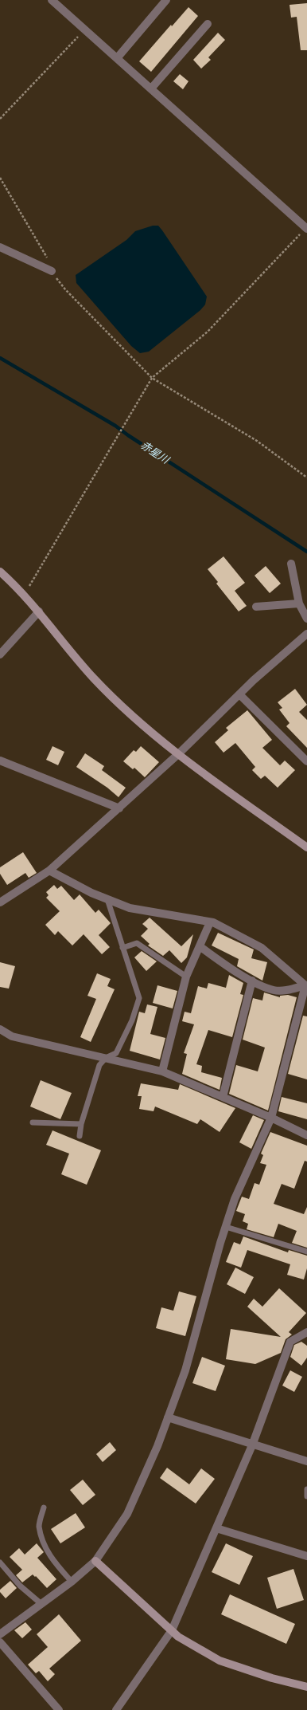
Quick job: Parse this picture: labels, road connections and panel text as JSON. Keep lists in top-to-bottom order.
{
  "water": ["赤星川"]
}
